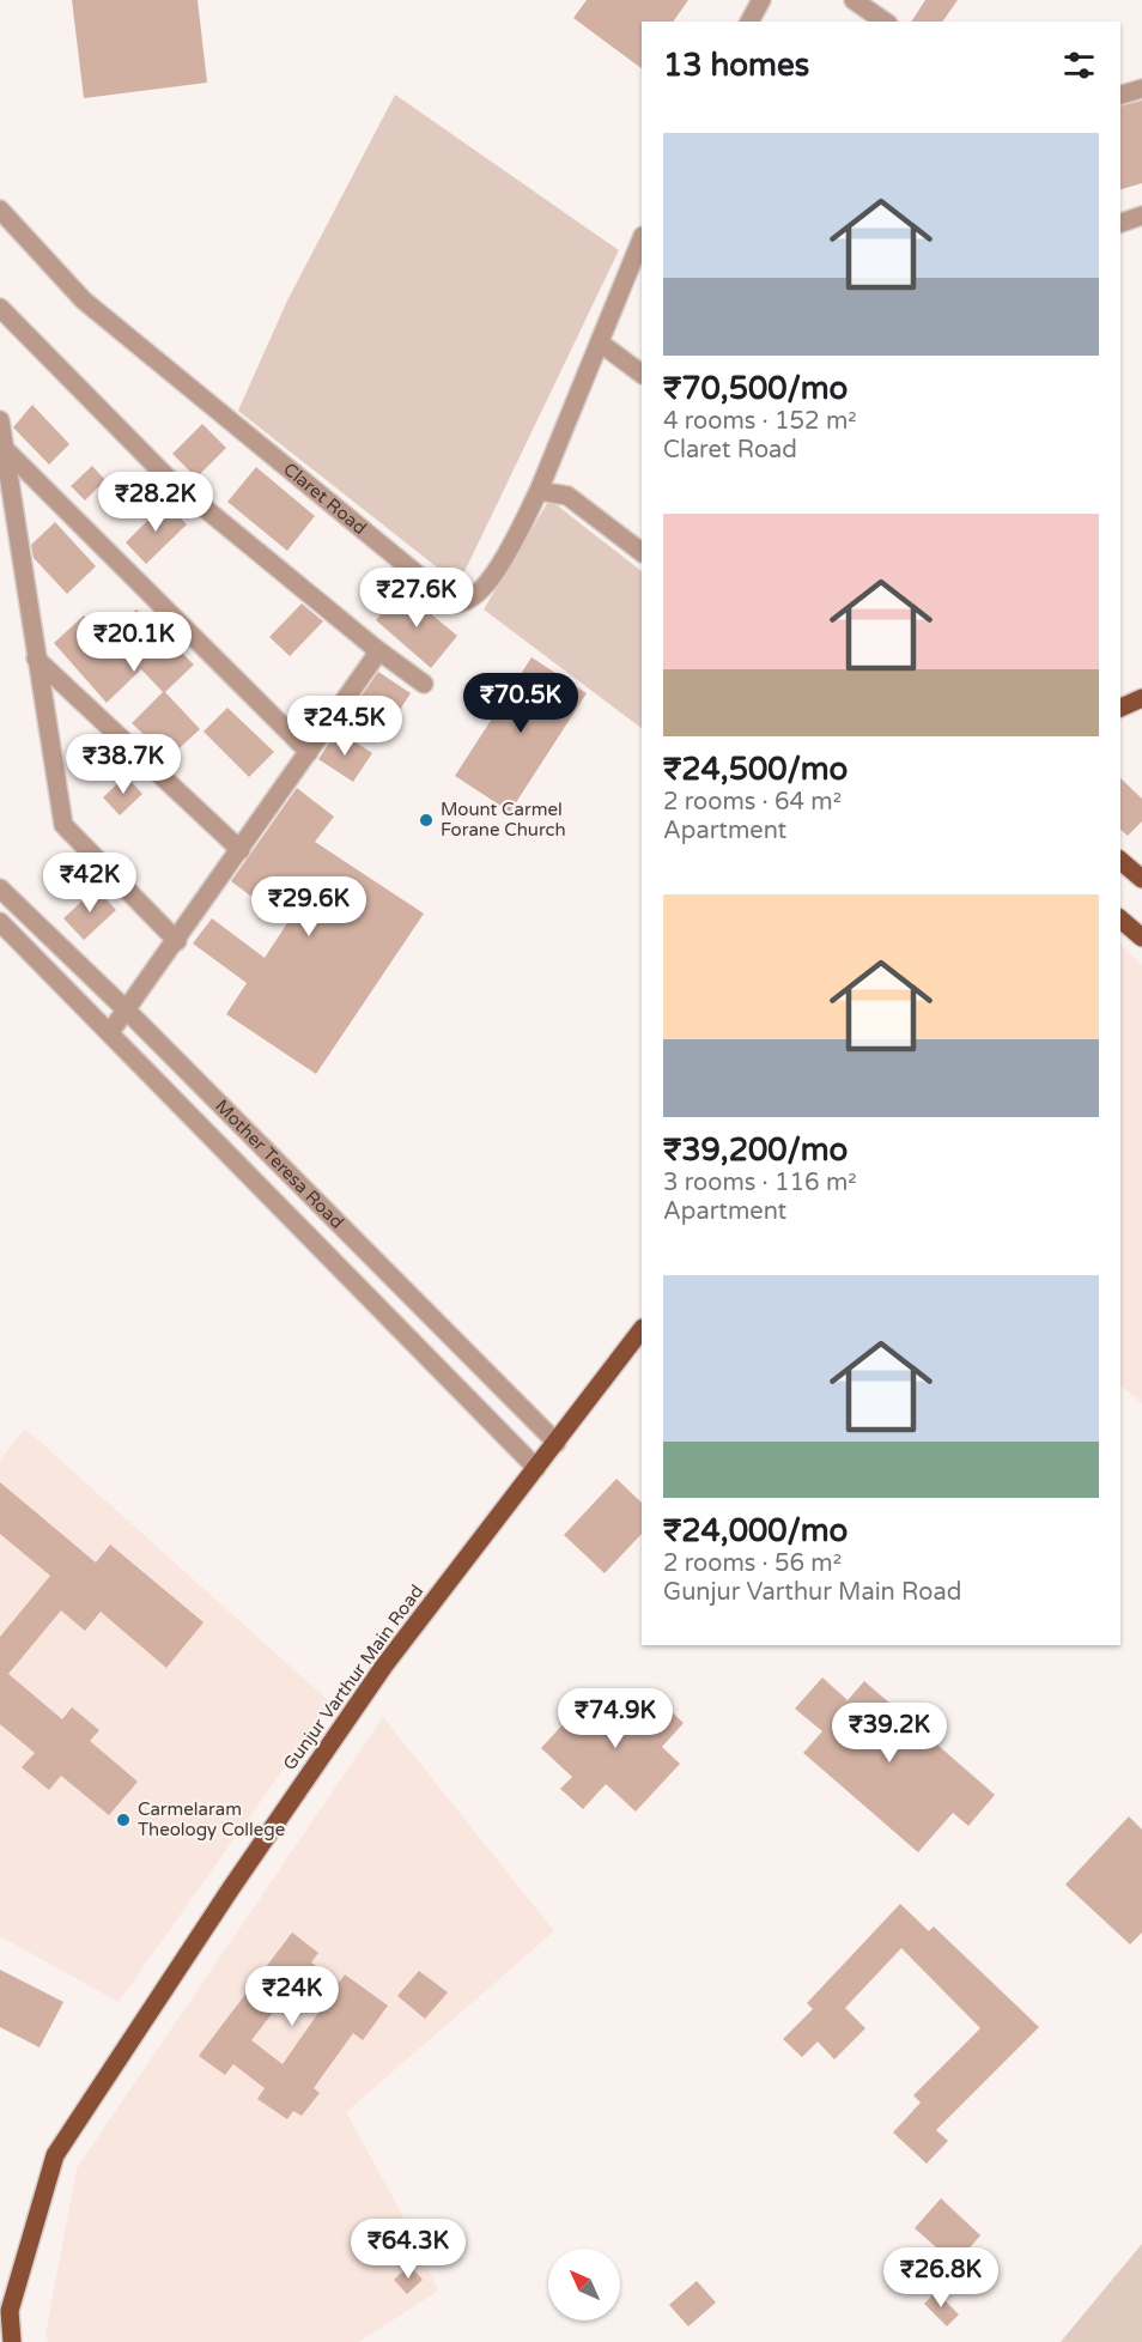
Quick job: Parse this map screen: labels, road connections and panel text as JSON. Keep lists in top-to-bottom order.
{
  "streets": {
    "main road": ["Gunjur Varthur Main Road"],
    "street": ["Claret Road", "Mother Teresa Road"]
  },
  "crossings": [
    ["Mother Teresa Road", "Gunjur Varthur Main Road"]
  ],
  "places": ["Mount Carmel Forane Church", "Carmelaram Theology College"],
  "north": "top left",
  "page": {
    "heading": "13 homes",
    "list": [
      {
        "name": "₹70,500/mo",
        "note": "4 rooms · 152 m² · Claret Road"
      },
      {
        "name": "₹24,500/mo",
        "note": "2 rooms · 64 m² · Apartment"
      },
      {
        "name": "₹39,200/mo",
        "note": "3 rooms · 116 m² · Apartment"
      },
      {
        "name": "₹24,000/mo",
        "note": "2 rooms · 56 m² · Gunjur Varthur Main Road"
      }
    ],
    "price": [
      "₹28.2K",
      "₹27.6K",
      "₹20.1K",
      "₹70.5K",
      "₹24.5K",
      "₹38.7K",
      "₹42K",
      "₹29.6K",
      "₹74.9K",
      "₹39.2K",
      "₹24K",
      "₹64.3K",
      "₹26.8K"
    ]
  }
}
